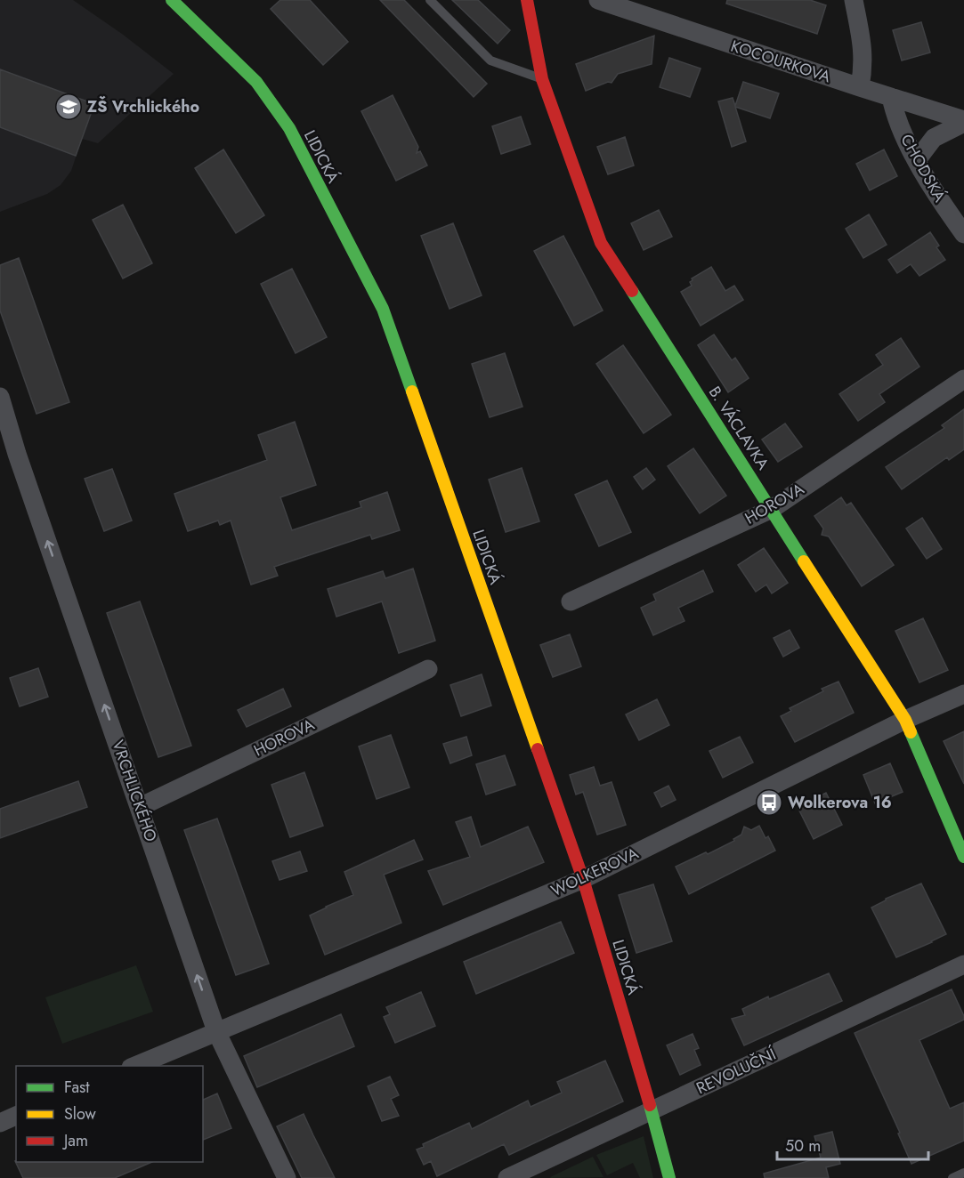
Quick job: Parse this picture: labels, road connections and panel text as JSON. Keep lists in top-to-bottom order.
{
  "streets": {
    "main road": ["LIDICKÁ", "B. VÁCLAVKA"],
    "street": [
      "KOCOURKOVA",
      "CHODSKÁ",
      "HOROVA",
      "VRCHLICKÉHO",
      "WOLKEROVA",
      "REVOLUČNÍ"
    ]
  },
  "crossings": [
    ["KOCOURKOVA", "CHODSKÁ"],
    ["LIDICKÁ", "WOLKEROVA"],
    ["LIDICKÁ", "REVOLUČNÍ"],
    ["B. VÁCLAVKA", "HOROVA"],
    ["B. VÁCLAVKA", "WOLKEROVA"],
    ["HOROVA", "VRCHLICKÉHO"],
    ["VRCHLICKÉHO", "WOLKEROVA"]
  ],
  "one_way": ["VRCHLICKÉHO"],
  "places": {
    "school or university": ["ZŠ Vrchlického"],
    "bus stop": ["Wolkerova 16"]
  },
  "legend": ["Fast", "Slow", "Jam"],
  "scale_bar": "50 m"
}
